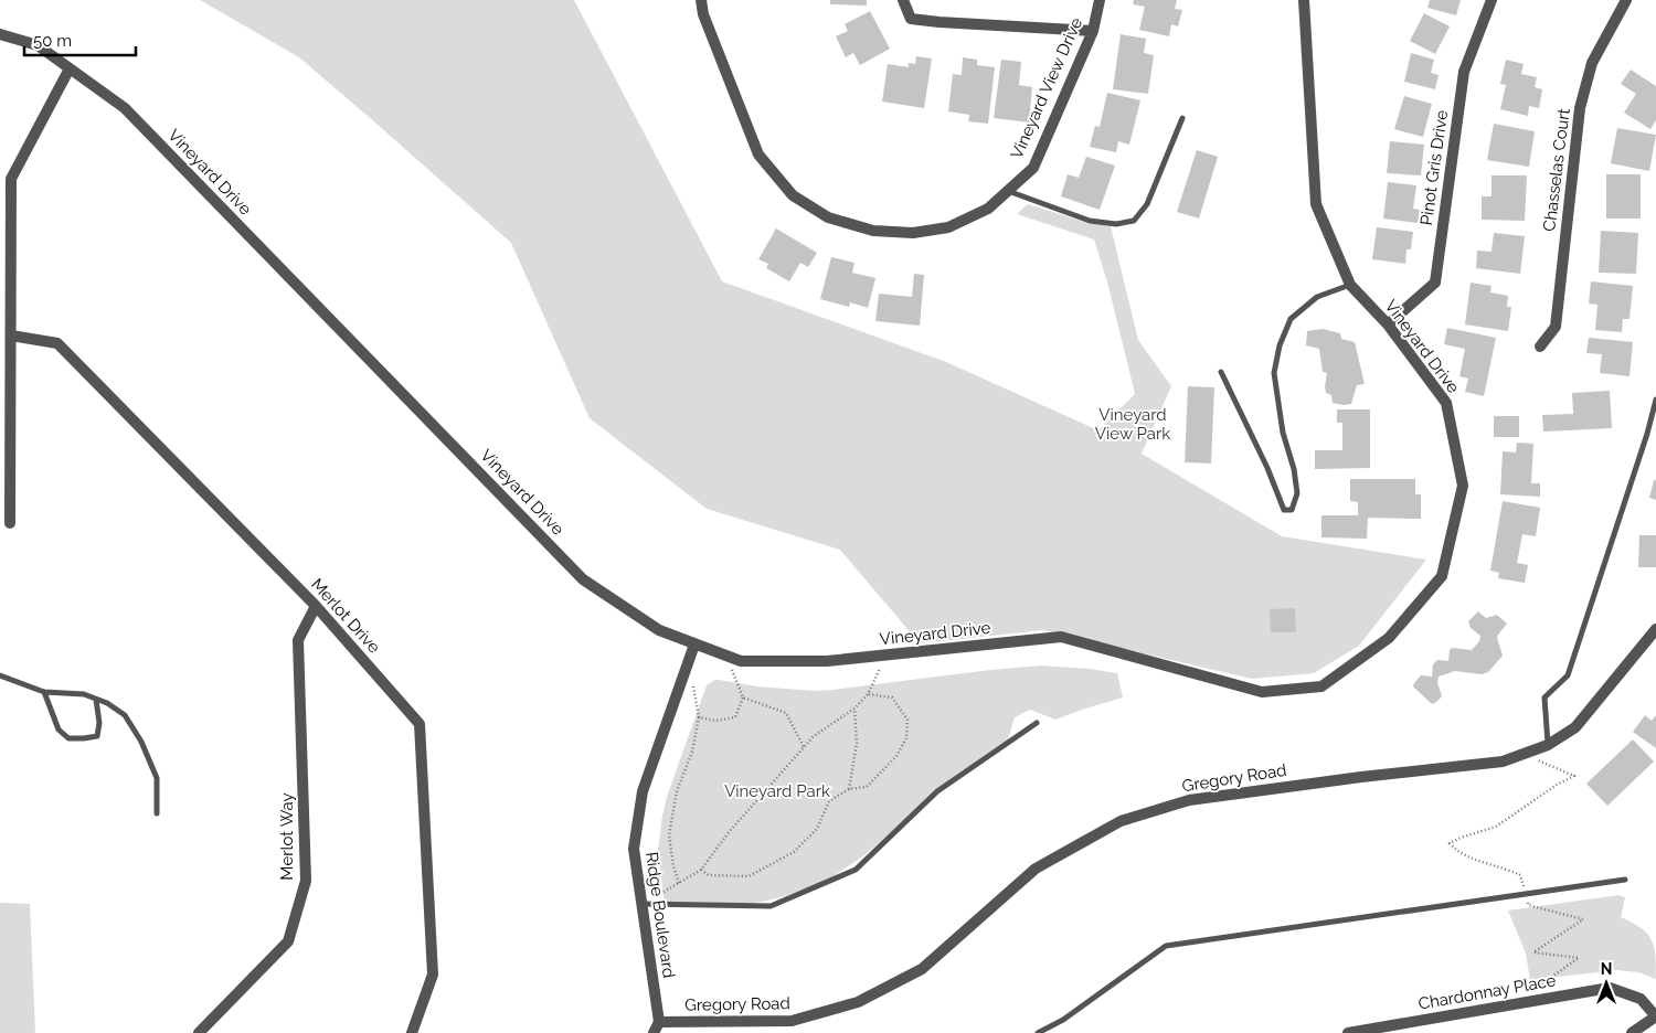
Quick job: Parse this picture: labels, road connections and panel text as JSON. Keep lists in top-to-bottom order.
{
  "streets": {
    "street": [
      "Vineyard View Drive",
      "Pinot Gris Drive",
      "Chasselas Court",
      "Vineyard Drive",
      "Merlot Drive",
      "Gregory Road",
      "Merlot Way",
      "Ridge Boulevard",
      "Chardonnay Place"
    ]
  },
  "crossings": [
    ["Pinot Gris Drive", "Vineyard Drive"],
    ["Vineyard Drive", "Ridge Boulevard"],
    ["Merlot Drive", "Merlot Way"],
    ["Gregory Road", "Ridge Boulevard"]
  ],
  "parks": ["Vineyard View Park", "Vineyard Park"],
  "scale_bar": "50 m",
  "north": "top"
}
